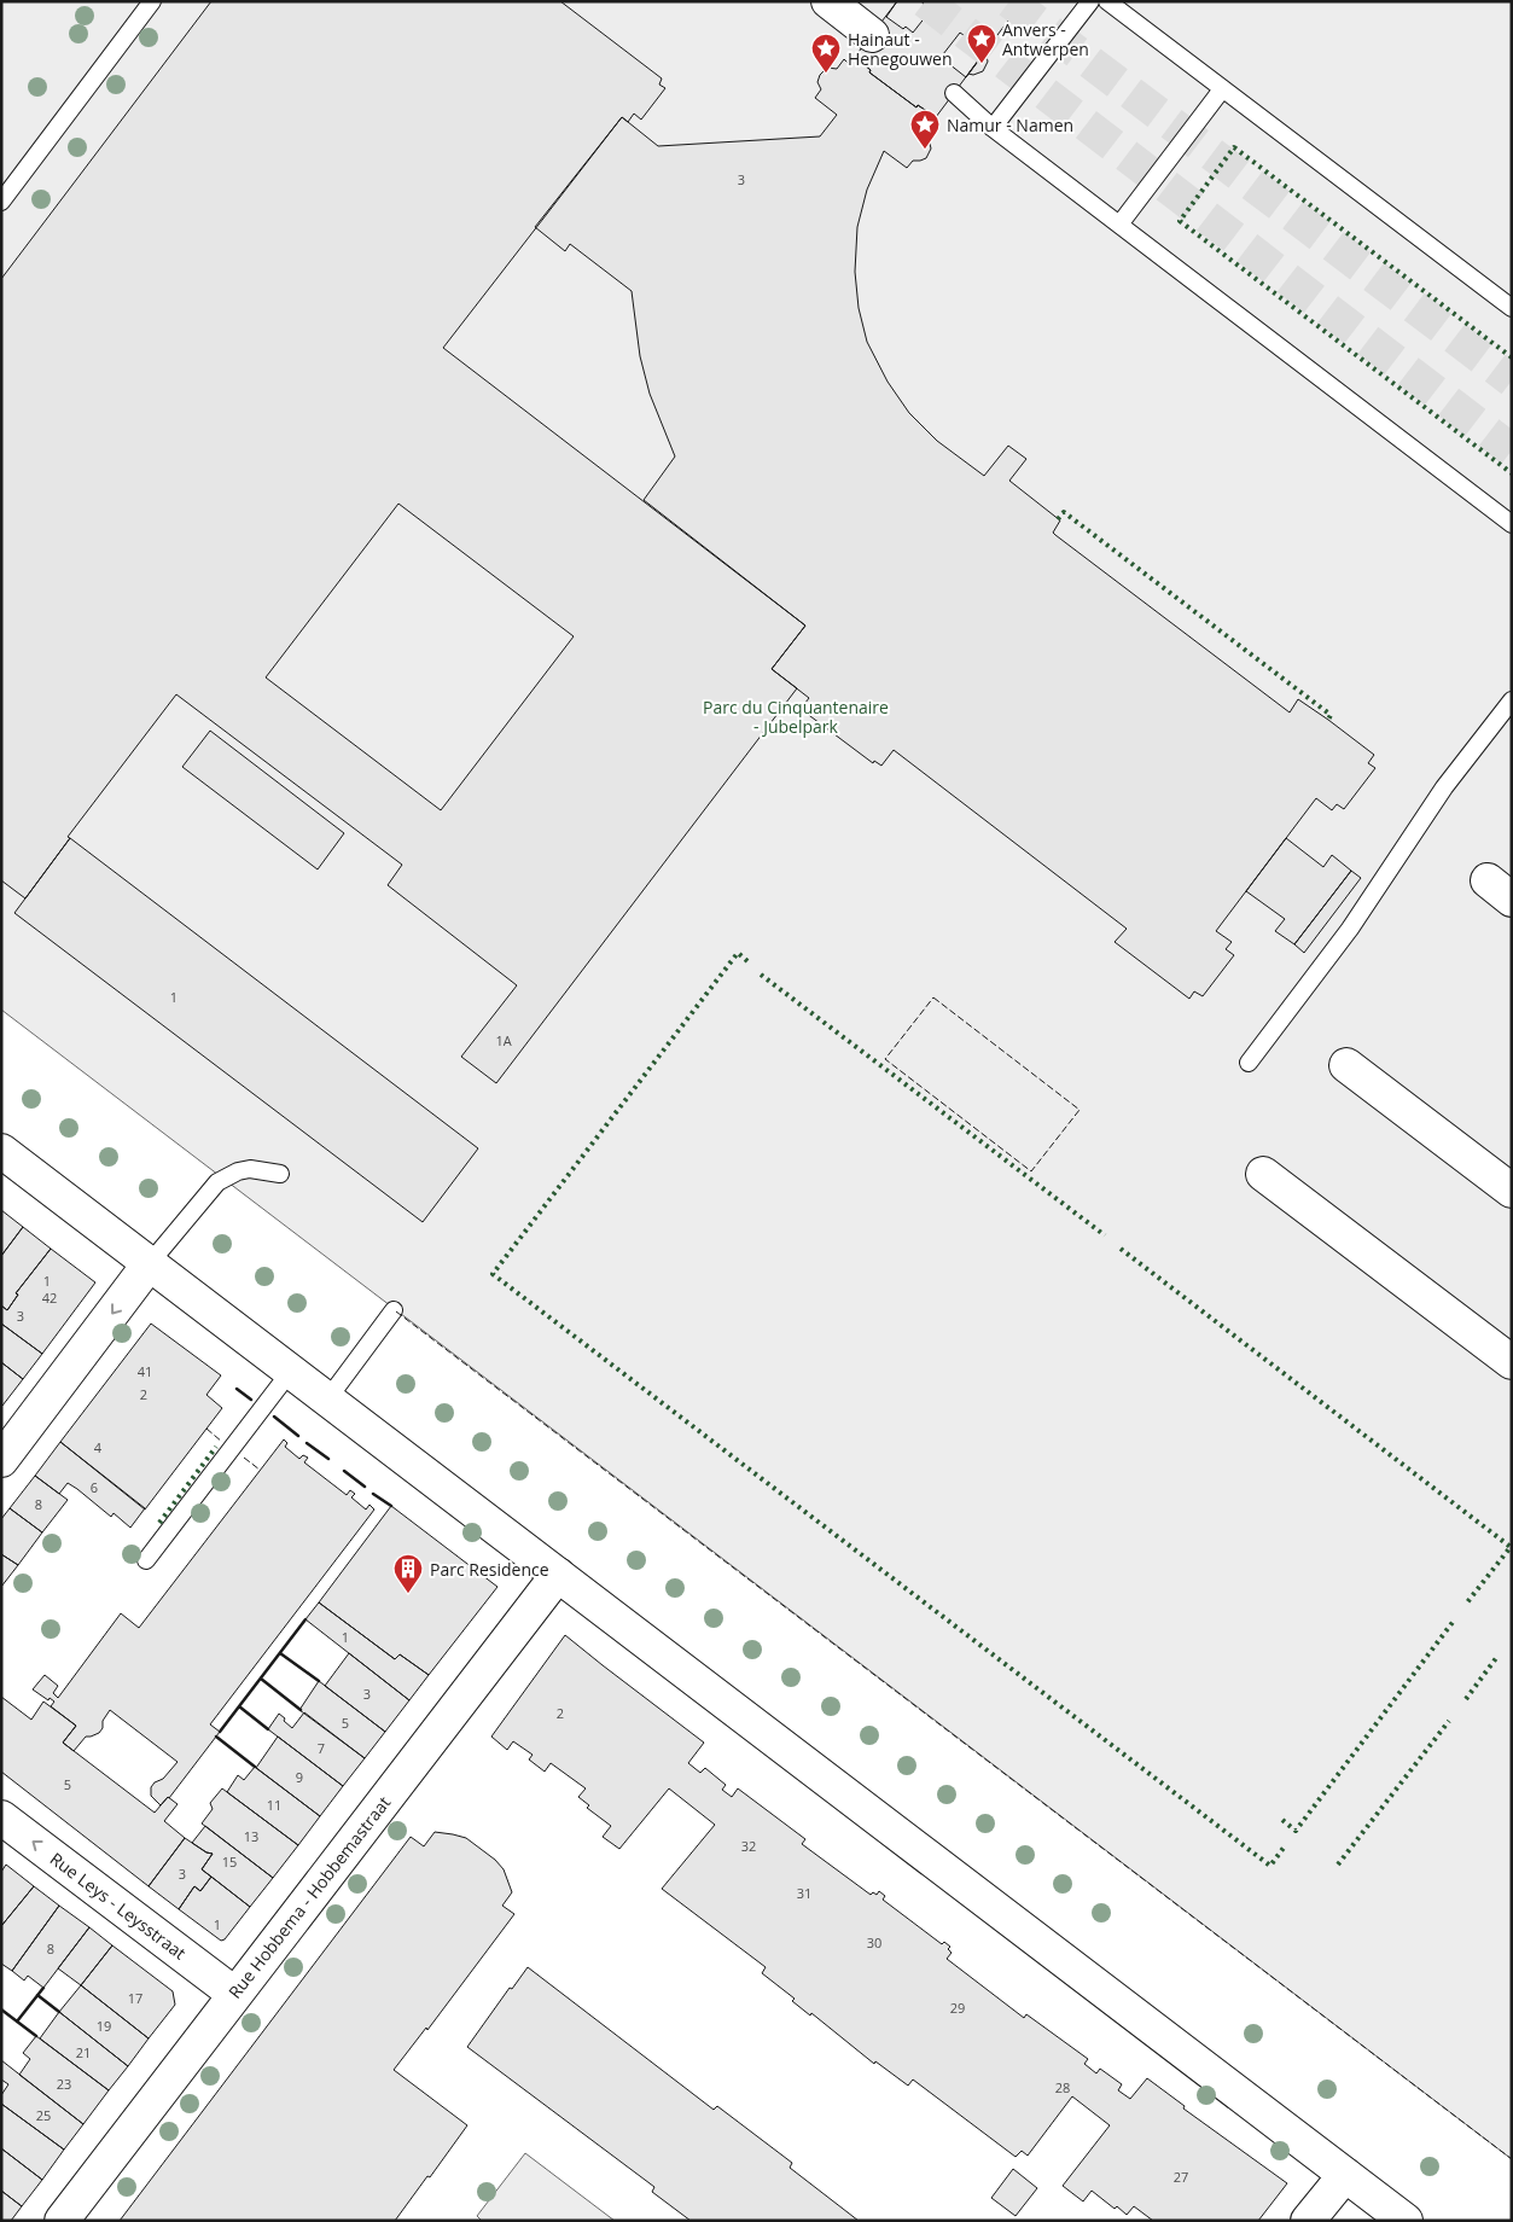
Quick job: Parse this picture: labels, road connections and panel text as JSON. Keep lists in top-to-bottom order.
{
  "streets": {
    "street": ["Rue Hobbema - Hobbemastraat", "Rue Leys - Leysstraat"]
  },
  "crossings": [
    ["Rue Hobbema - Hobbemastraat", "Rue Leys - Leysstraat"]
  ],
  "one_way": ["Rue Leys - Leysstraat"],
  "parks": ["Parc du Cinquantenaire - Jubelpark"],
  "places": {
    "place": ["Anvers - Antwerpen", "Hainaut - Henegouwen", "Namur - Namen"],
    "building": ["Parc Residence"]
  },
  "house_numbers": [
    "3",
    "1",
    "1A",
    "1",
    "42",
    "3",
    "41",
    "2",
    "4",
    "6",
    "8",
    "1",
    "3",
    "2",
    "5",
    "7",
    "9",
    "5",
    "11",
    "13",
    "32",
    "15",
    "3",
    "31",
    "1",
    "30",
    "8",
    "17",
    "29",
    "19",
    "21",
    "23",
    "28",
    "25",
    "27"
  ]
}
